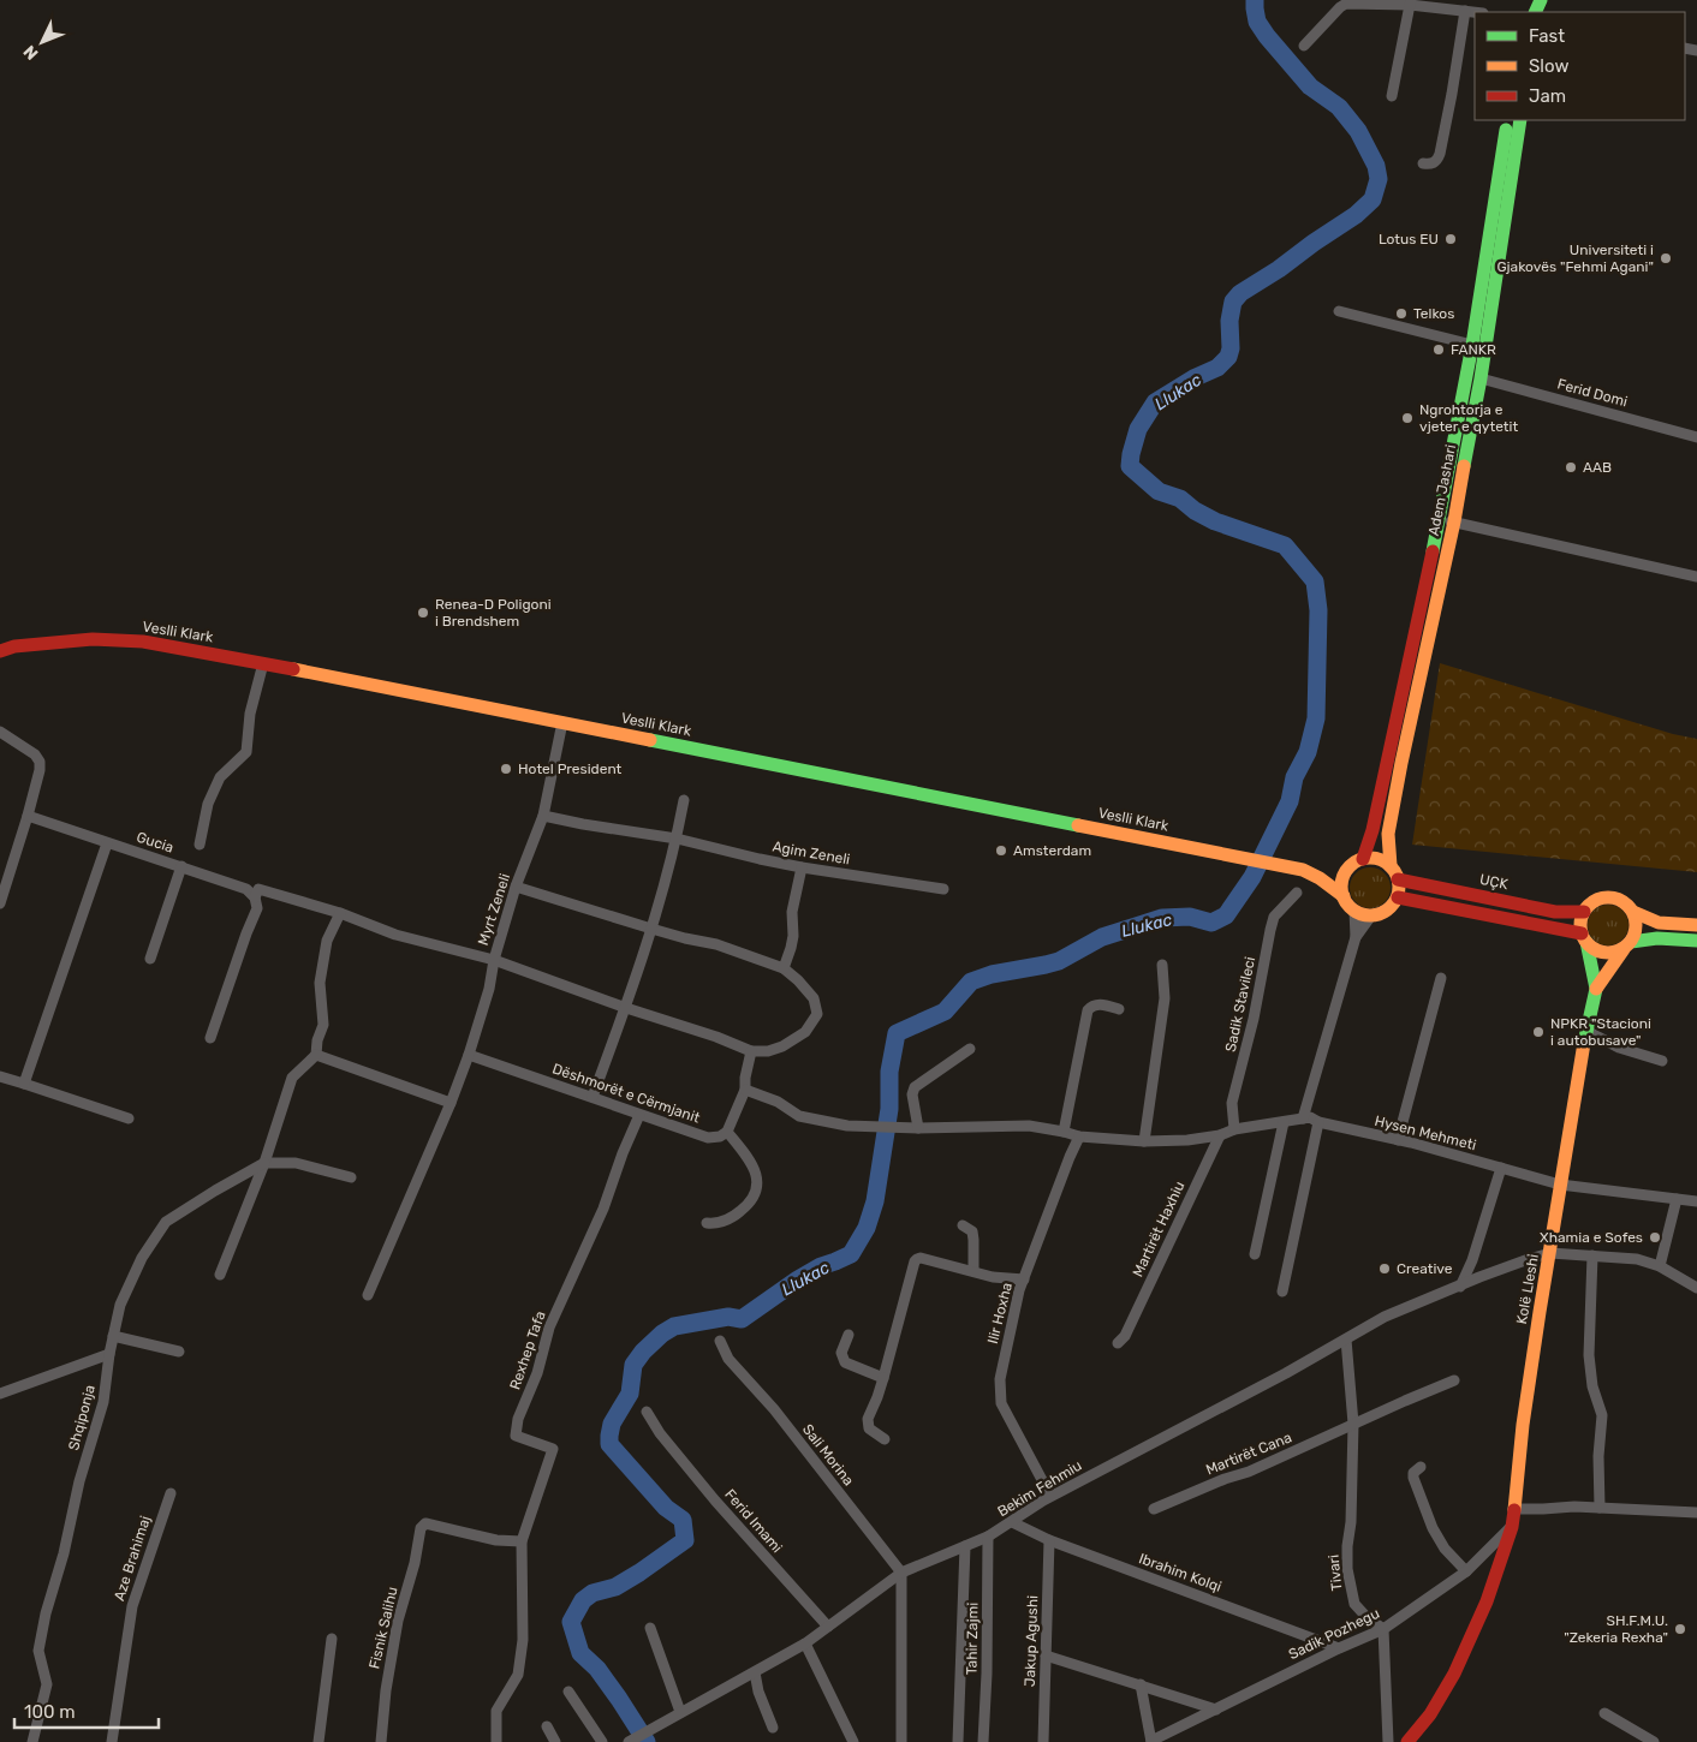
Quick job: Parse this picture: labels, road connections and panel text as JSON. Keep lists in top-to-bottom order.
{
  "streets": {
    "main road": [
      "Adem Jashari",
      "Veslli Klark",
      "UÇK",
      "Kolë Lleshi"
    ],
    "street": [
      "Ferid Domi",
      "Gucia",
      "Agim Zeneli",
      "Myrt Zeneli",
      "Sadik Stavileci",
      "Dëshmorët e Cërmjanit",
      "Hysen Mehmeti",
      "Martirët Haxhiu",
      "Ilir Hoxha",
      "Rexhep Tafa",
      "Shqiponja",
      "Martirët Cana",
      "Sali Morina",
      "Bekim Fehmiu",
      "Ferid Imami",
      "Aze Brahimaj",
      "Ibrahim Kolqi",
      "Tivari",
      "Fisnik Salihu",
      "Sadik Pozhegu",
      "Tahir Zajmi",
      "Jakup Agushi"
    ]
  },
  "crossings": [
    ["Ferid Domi", "Adem Jashari"],
    ["Adem Jashari", "Veslli Klark"],
    ["Adem Jashari", "UÇK"],
    ["Veslli Klark", "UÇK"],
    ["Veslli Klark", "Myrt Zeneli"],
    ["Agim Zeneli", "Myrt Zeneli"],
    ["Myrt Zeneli", "Dëshmorët e Cërmjanit"],
    ["Dëshmorët e Cërmjanit", "Rexhep Tafa"],
    ["Hysen Mehmeti", "Kolë Lleshi"],
    ["Kolë Lleshi", "Bekim Fehmiu"],
    ["Kolë Lleshi", "Sadik Pozhegu"],
    ["Ilir Hoxha", "Bekim Fehmiu"],
    ["Rexhep Tafa", "Fisnik Salihu"],
    ["Martirët Cana", "Tivari"],
    ["Sali Morina", "Bekim Fehmiu"],
    ["Bekim Fehmiu", "Ferid Imami"],
    ["Bekim Fehmiu", "Ibrahim Kolqi"],
    ["Bekim Fehmiu", "Tivari"],
    ["Bekim Fehmiu", "Tahir Zajmi"],
    ["Ibrahim Kolqi", "Sadik Pozhegu"],
    ["Ibrahim Kolqi", "Jakup Agushi"],
    ["Tivari", "Sadik Pozhegu"]
  ],
  "water": ["Llukac"],
  "places": [
    "Lotus EU",
    "Universiteti i Gjakovës \"Fehmi Agani\"",
    "Telkos",
    "FANKR",
    "Ngrohtorja e vjeter e qytetit",
    "AAB",
    "Renea-D Poligoni i Brendshem",
    "Hotel President",
    "Amsterdam",
    "NPKR \"Stacioni i autobusave\"",
    "Xhamia e Sofes",
    "Creative",
    "SH.F.M.U. \"Zekeria Rexha\""
  ],
  "legend": ["Fast", "Slow", "Jam"],
  "scale_bar": "100 m",
  "north": "bottom left"
}
